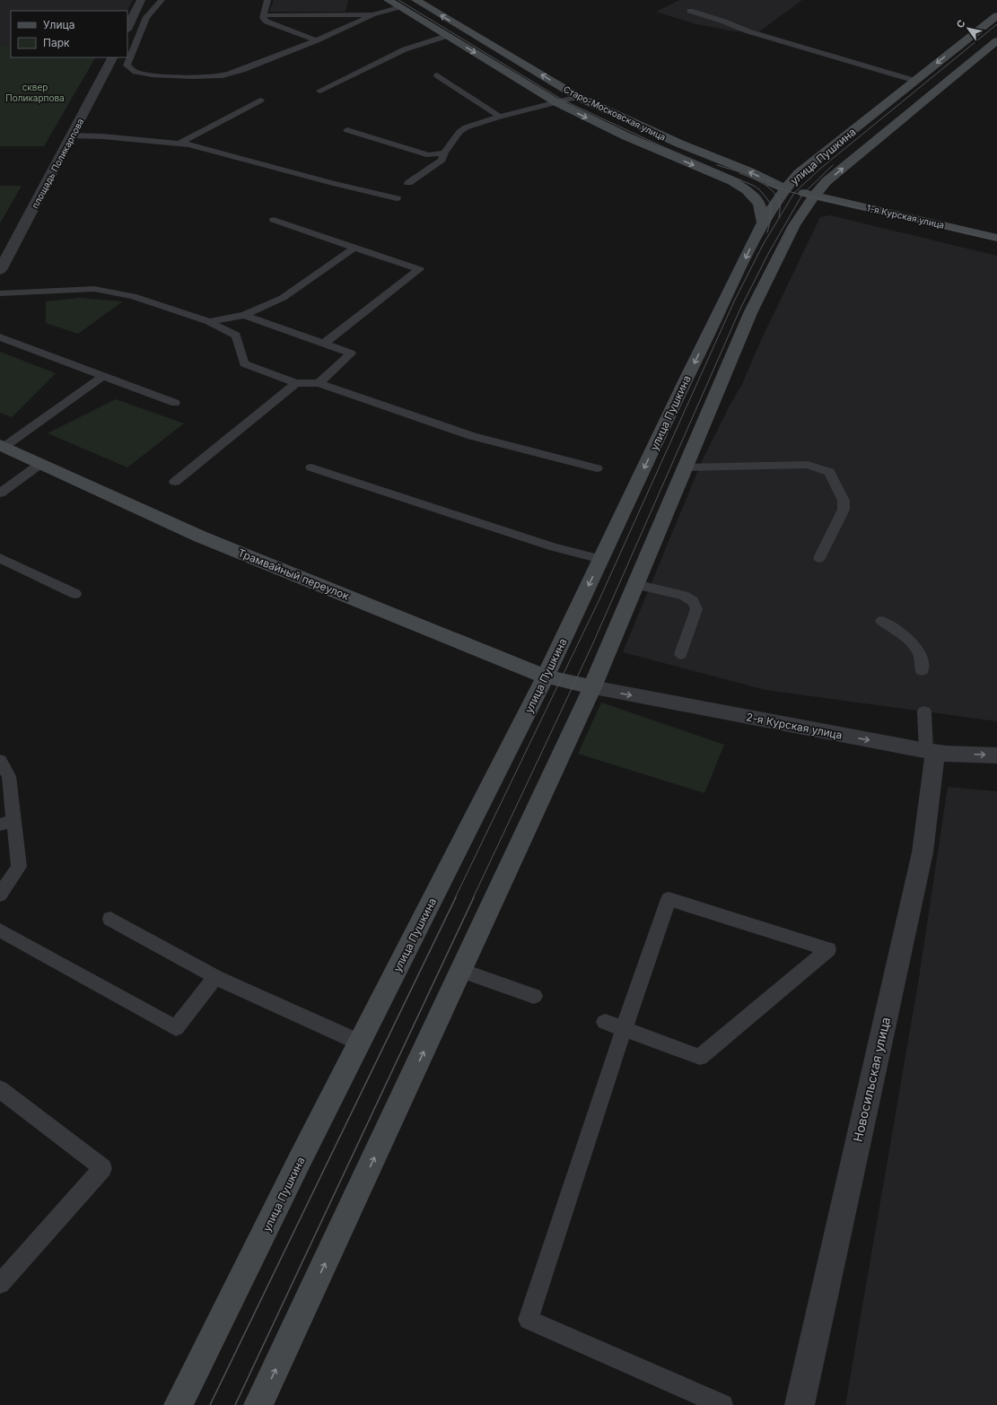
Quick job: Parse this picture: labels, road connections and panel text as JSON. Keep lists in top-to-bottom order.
{
  "streets": {
    "main road": [
      "Старо-Московская улица",
      "улица Пушкина",
      "1-я Курская улица",
      "Трамвайный переулок"
    ],
    "street": ["площадь Поликарпова", "2-я Курская улица", "Новосильская улица"]
  },
  "crossings": [
    ["Старо-Московская улица", "улица Пушкина"],
    ["Старо-Московская улица", "1-я Курская улица"],
    ["улица Пушкина", "1-я Курская улица"],
    ["улица Пушкина", "Трамвайный переулок"],
    ["улица Пушкина", "2-я Курская улица"],
    ["Трамвайный переулок", "2-я Курская улица"],
    ["2-я Курская улица", "Новосильская улица"]
  ],
  "one_way": ["2-я Курская улица"],
  "parks": ["сквер Поликарпова"],
  "legend": ["Улица", "Парк"],
  "north": "top left"
}
